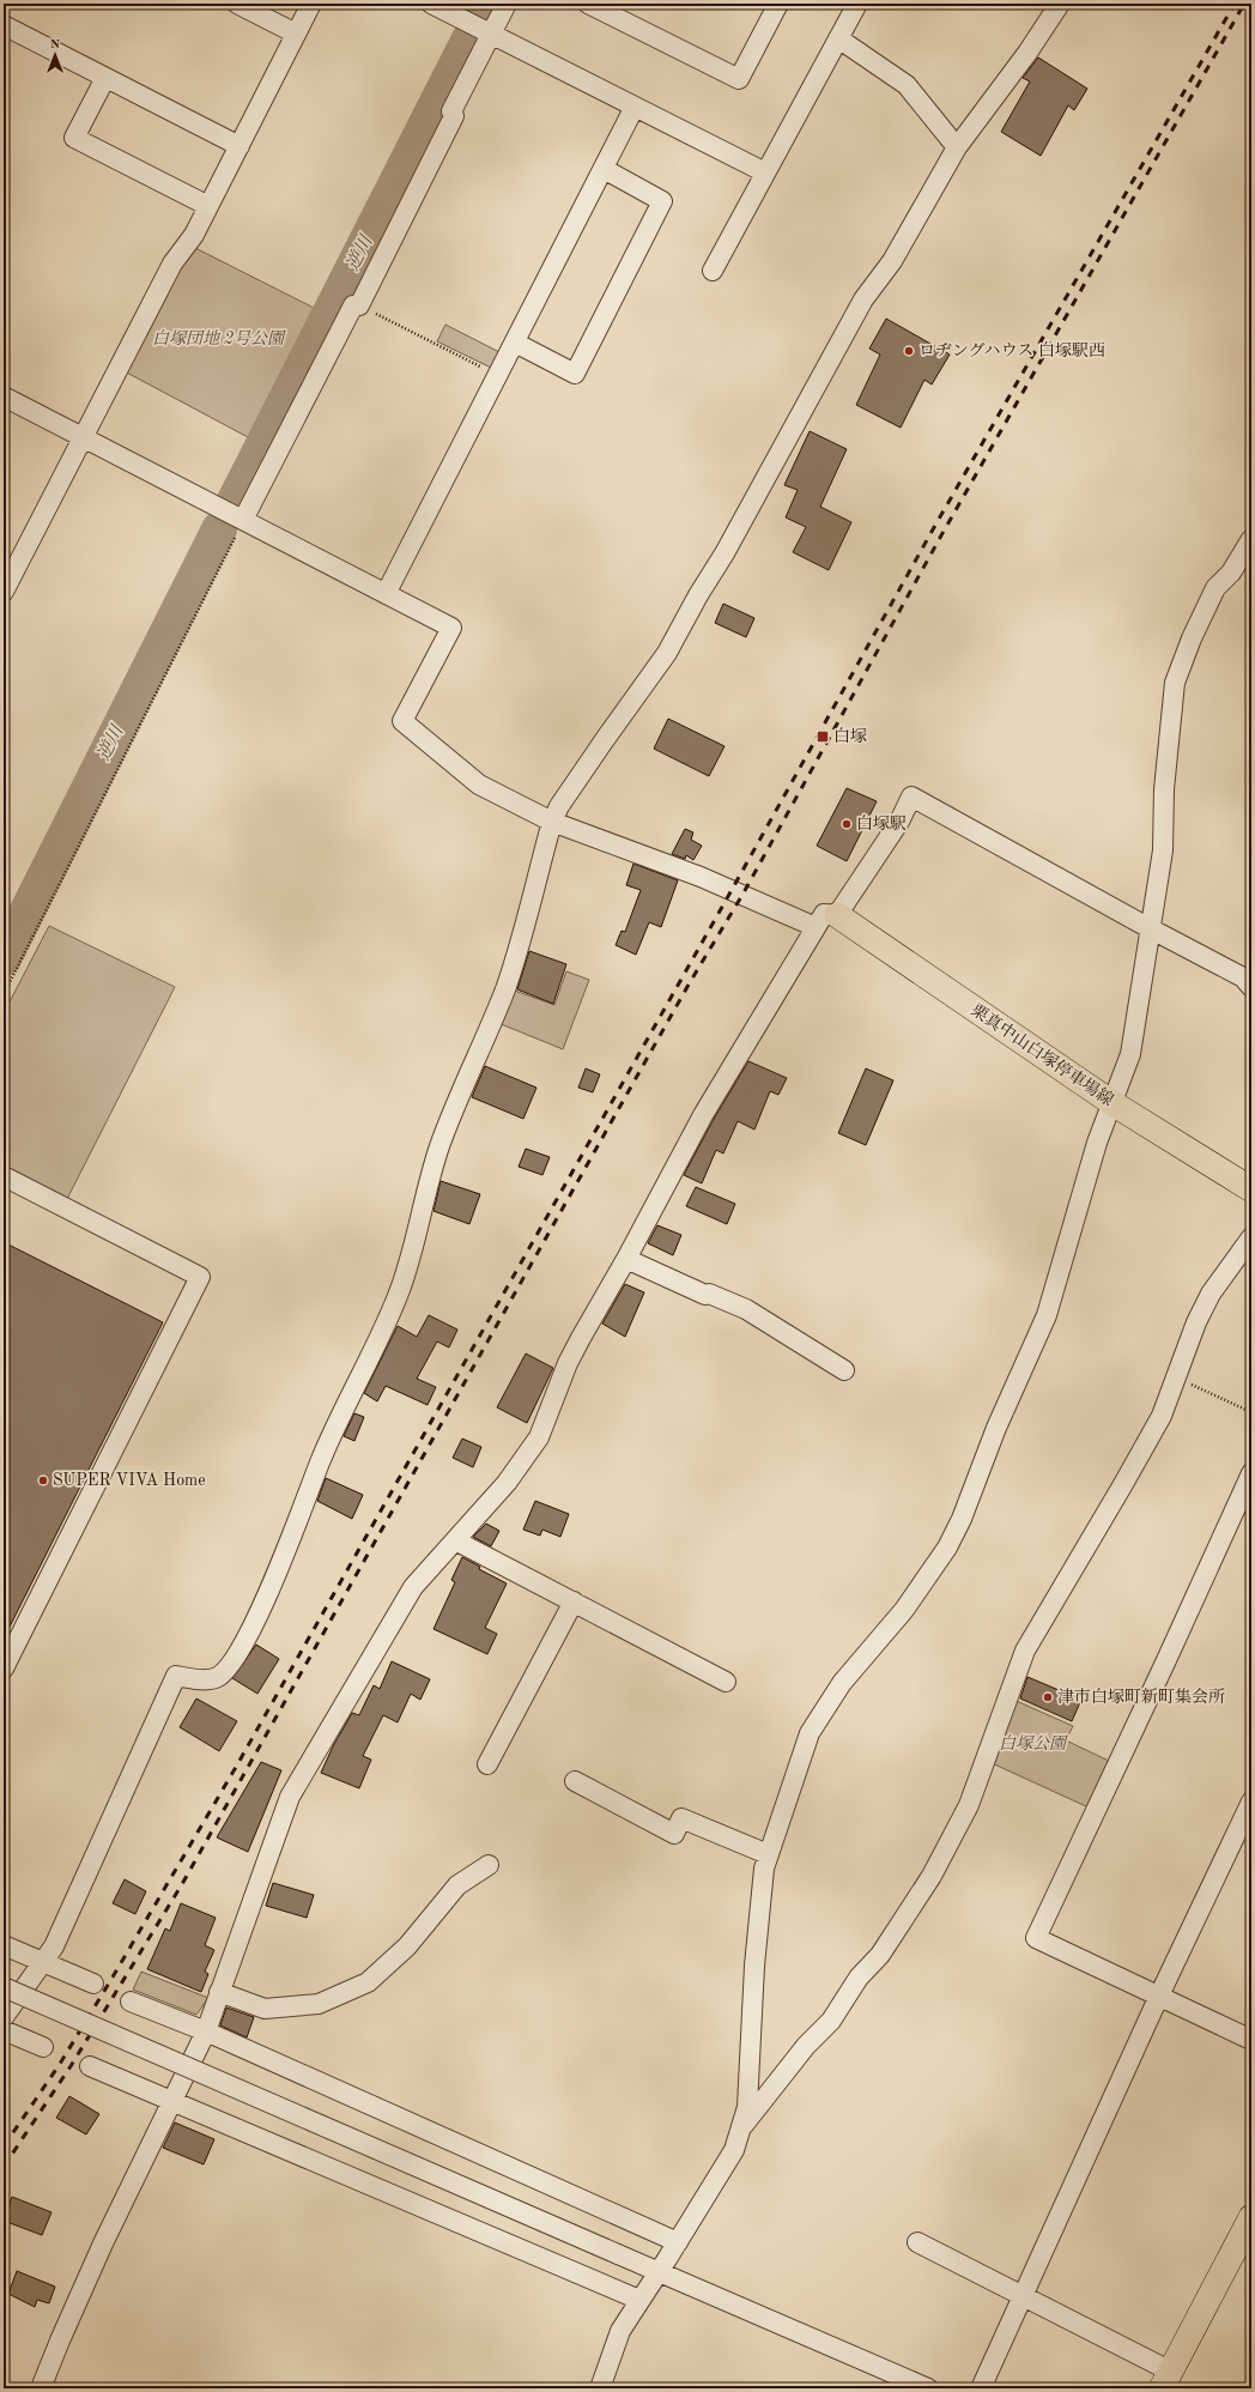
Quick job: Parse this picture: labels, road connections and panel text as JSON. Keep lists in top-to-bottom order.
{
  "streets": {
    "main road": ["栗真中山白塚停車場線"]
  },
  "water": ["逆川"],
  "parks": ["白塚団地 2号公園", "白塚公園"],
  "places": {
    "other": [
      "ロヂングハウス 白塚駅西",
      "白塚駅",
      "SUPER VIVA Home",
      "津市白塚町新町集会所"
    ],
    "transit": ["白塚"]
  },
  "north": "top"
}
